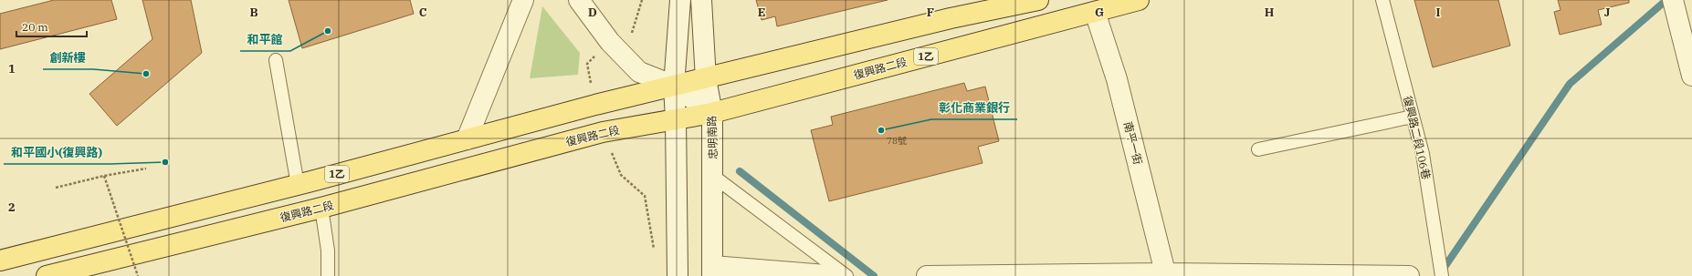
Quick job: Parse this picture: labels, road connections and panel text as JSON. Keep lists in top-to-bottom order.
{
  "streets": {
    "main road": ["1乙", "復興路二段"],
    "street": ["忠明南路", "南平一街"],
    "lane": ["復興路二段106巷"]
  },
  "crossings": [
    ["1乙", "忠明南路"],
    ["復興路二段", "忠明南路"],
    ["復興路二段", "南平一街"]
  ],
  "places": [
    "和平館",
    "創新樓",
    "彰化商業銀行",
    "和平國小(復興路)"
  ],
  "house_numbers": ["78號"],
  "scale_bar": "20 m",
  "grid": {
    "columns": [
      "B",
      "C",
      "D",
      "E",
      "F",
      "G",
      "H",
      "I",
      "J"
    ],
    "rows": ["1", "2"]
  }
}
